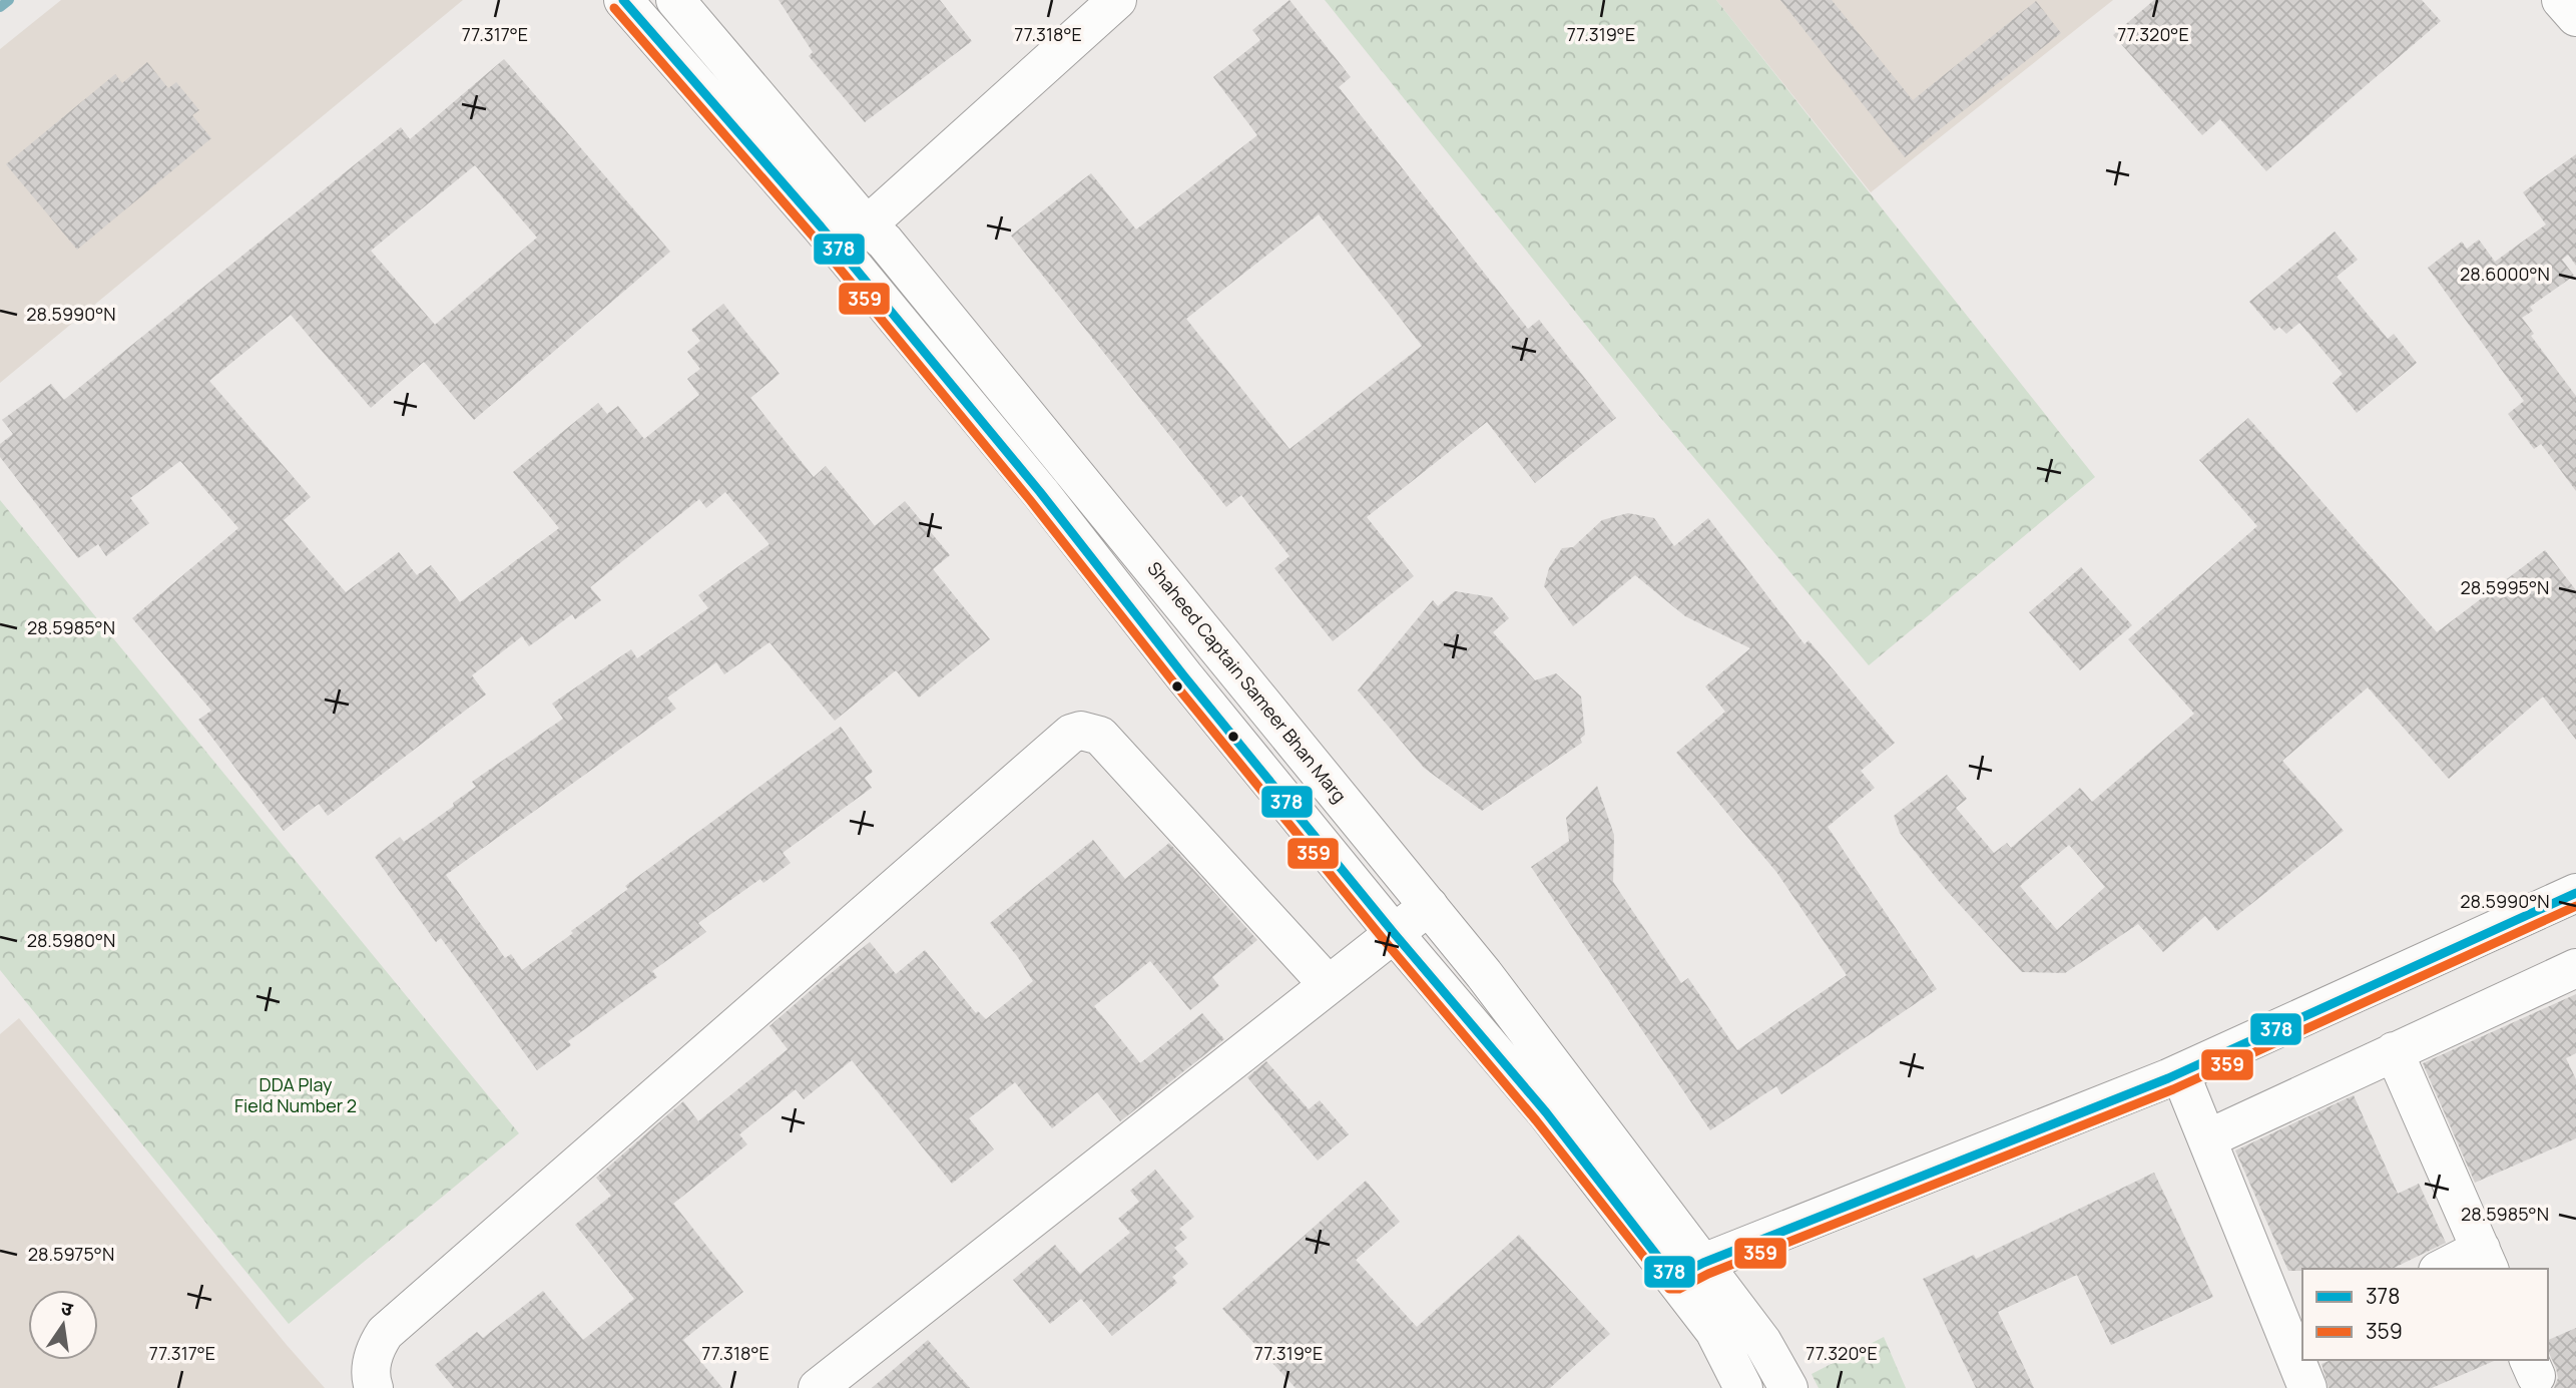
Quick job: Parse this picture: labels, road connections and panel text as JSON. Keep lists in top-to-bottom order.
{
  "streets": {
    "street": ["Shaheed Captain Sameer Bhan Marg"]
  },
  "parks": ["DDA Play Field Number 2"],
  "lines": ["transit line 378", "transit line 359"],
  "legend": ["378", "359"],
  "north": "top",
  "coordinates": [
    "77.317°E",
    "77.318°E",
    "77.319°E",
    "77.320°E",
    "28.6000°N",
    "28.5990°N",
    "28.5995°N",
    "28.5985°N",
    "28.5980°N",
    "28.5975°N"
  ]
}
